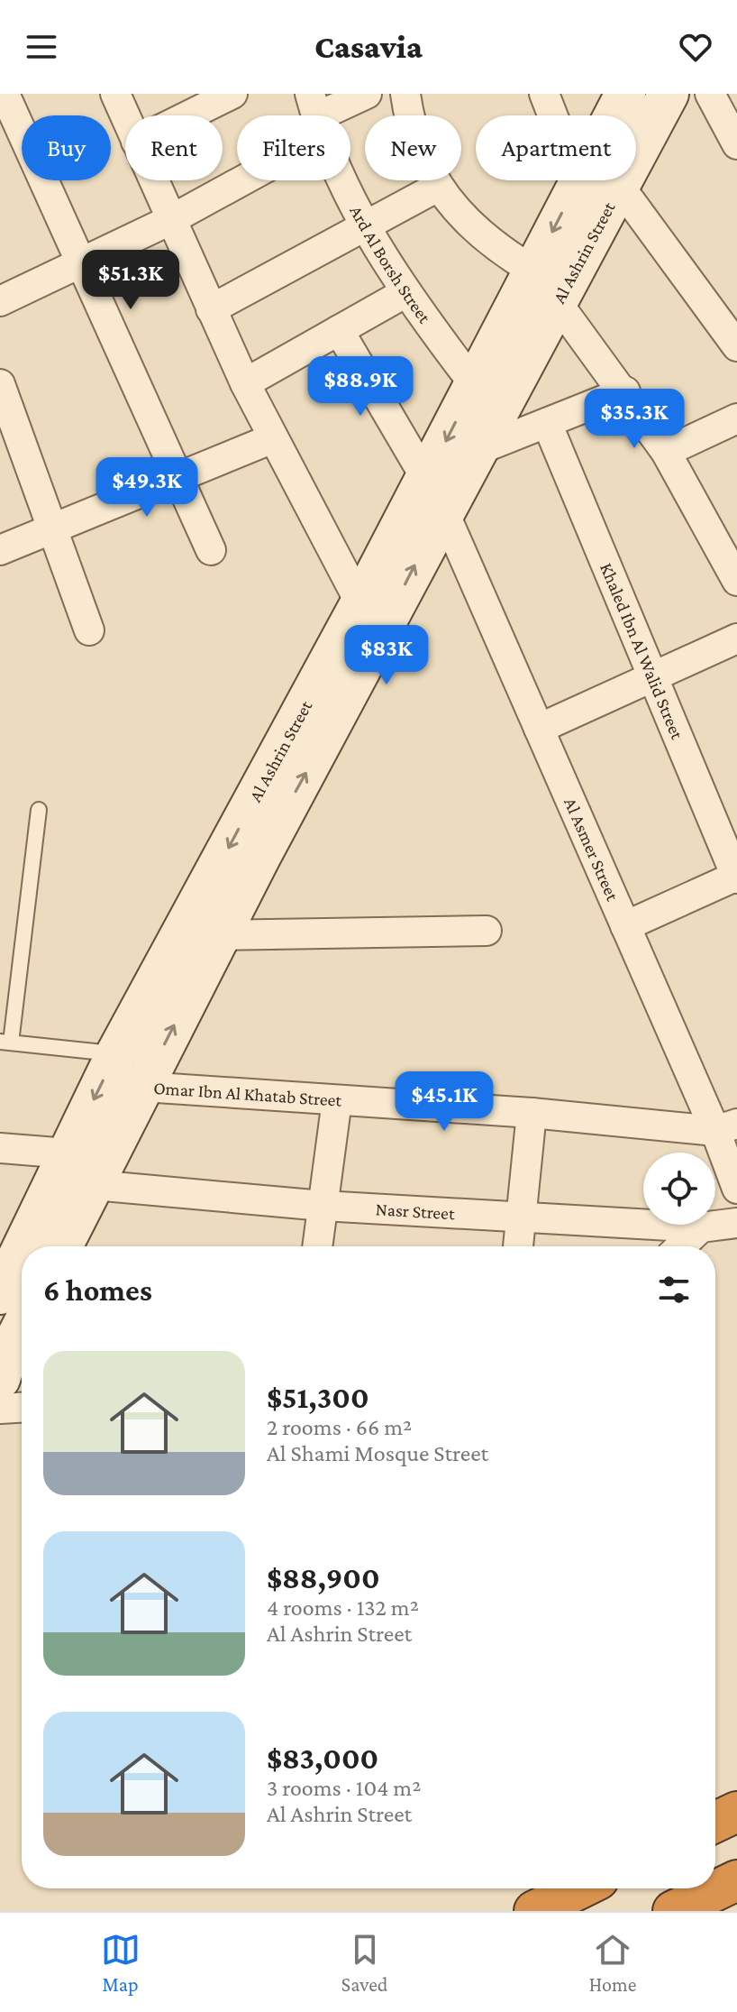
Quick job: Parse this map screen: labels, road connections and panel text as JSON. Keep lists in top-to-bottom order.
{
  "streets": {
    "main road": ["Al Ashrin Street"],
    "street": [
      "Ard Al Borsh Street",
      "Khaled Ibn Al Walid Street",
      "Al Asmer Street",
      "Omar Ibn Al Khatab Street",
      "Nasr Street"
    ]
  },
  "crossings": [
    ["Al Ashrin Street", "Ard Al Borsh Street"],
    ["Al Ashrin Street", "Al Asmer Street"],
    ["Al Ashrin Street", "Omar Ibn Al Khatab Street"],
    ["Al Ashrin Street", "Nasr Street"],
    ["Al Asmer Street", "Omar Ibn Al Khatab Street"]
  ],
  "page": {
    "header": "Casavia",
    "chip": [
      "Buy",
      "Rent",
      "Filters",
      "New",
      "Apartment"
    ],
    "price": [
      "$51.3K",
      "$88.9K",
      "$35.3K",
      "$49.3K",
      "$83K",
      "$45.1K"
    ],
    "heading": "6 homes",
    "list": [
      {
        "name": "$51,300",
        "note": "2 rooms · 66 m² · Al Shami Mosque Street"
      },
      {
        "name": "$88,900",
        "note": "4 rooms · 132 m² · Al Ashrin Street"
      },
      {
        "name": "$83,000",
        "note": "3 rooms · 104 m² · Al Ashrin Street"
      }
    ],
    "tabs": ["Map", "Saved", "Home"]
  }
}
